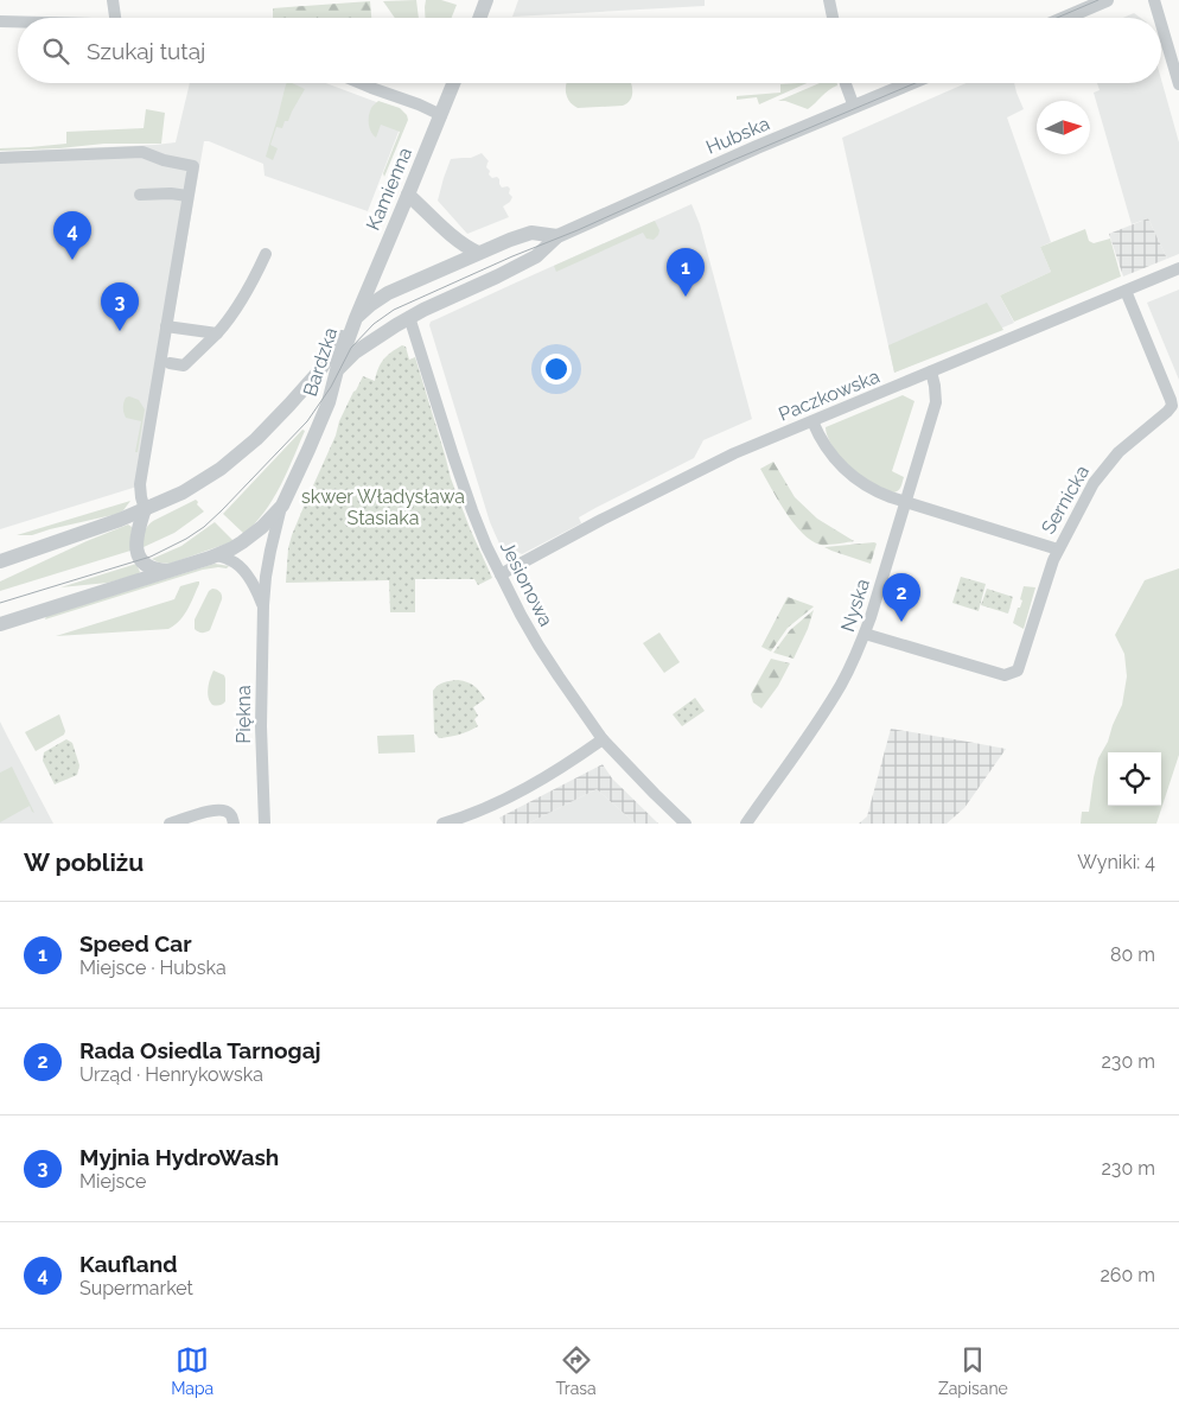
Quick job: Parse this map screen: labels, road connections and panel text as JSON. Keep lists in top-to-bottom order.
{
  "streets": {
    "street": [
      "Hubska",
      "Kamienna",
      "Bardzka",
      "Paczkowska",
      "Sernicka",
      "Jesionowa",
      "Nyska",
      "Piękna"
    ]
  },
  "crossings": [
    ["Hubska", "Kamienna"],
    ["Hubska", "Bardzka"],
    ["Hubska", "Jesionowa"],
    ["Kamienna", "Bardzka"],
    ["Bardzka", "Piękna"],
    ["Paczkowska", "Sernicka"],
    ["Paczkowska", "Jesionowa"],
    ["Paczkowska", "Nyska"],
    ["Sernicka", "Nyska"]
  ],
  "parks": ["skwer Władysława Stasiaka"],
  "north": "right",
  "page": {
    "search": "Szukaj tutaj",
    "pins": [
      "4",
      "1",
      "3",
      "2"
    ],
    "heading": ["W pobliżu", "Wyniki: 4"],
    "list": [
      {
        "mark": "1",
        "name": "Speed Car",
        "note": "Miejsce · Hubska",
        "value": "80 m"
      },
      {
        "mark": "2",
        "name": "Rada Osiedla Tarnogaj",
        "note": "Urząd · Henrykowska",
        "value": "230 m"
      },
      {
        "mark": "3",
        "name": "Myjnia HydroWash",
        "note": "Miejsce",
        "value": "230 m"
      },
      {
        "mark": "4",
        "name": "Kaufland",
        "note": "Supermarket",
        "value": "260 m"
      }
    ],
    "nav": ["Mapa", "Trasa", "Zapisane"]
  }
}
